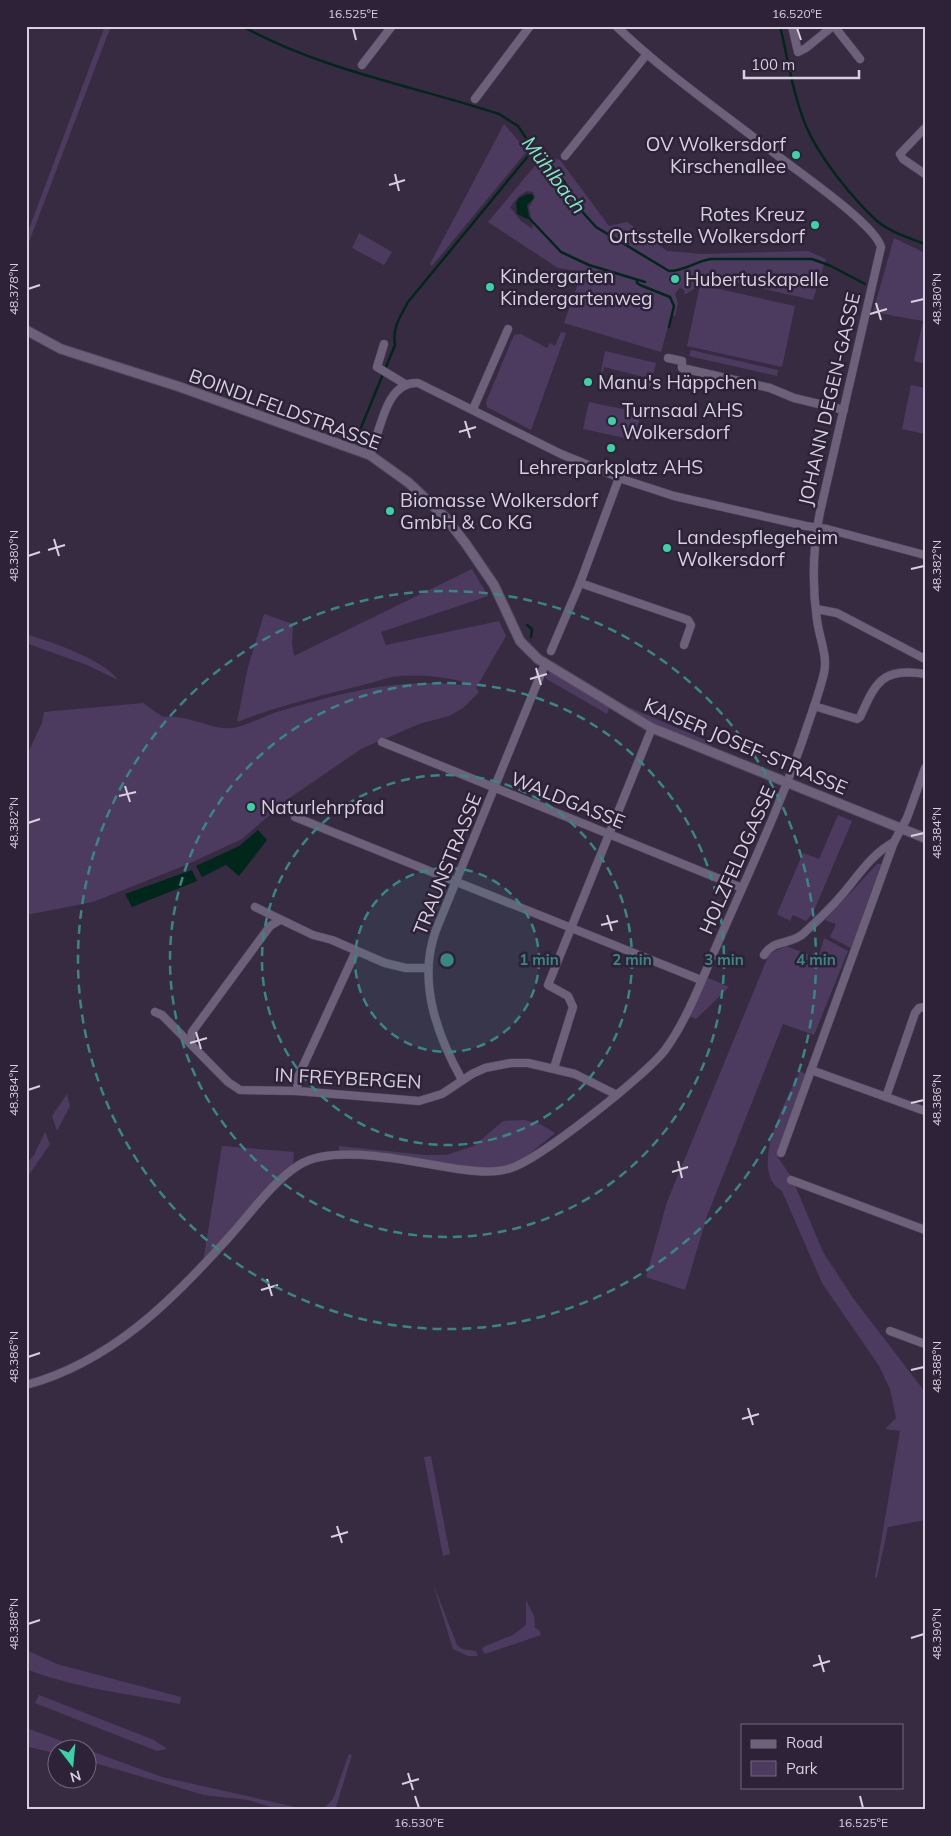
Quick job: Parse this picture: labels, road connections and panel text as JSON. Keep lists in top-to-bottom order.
{
  "streets": {
    "street": [
      "JOHANN DEGEN-GASSE",
      "BOINDLFELDSTRASSE",
      "KAISER JOSEF-STRASSE",
      "WALDGASSE",
      "HOLZFELDGASSE",
      "TRAUNSTRASSE",
      "IN FREYBERGEN"
    ]
  },
  "crossings": [
    ["JOHANN DEGEN-GASSE", "KAISER JOSEF-STRASSE"],
    ["JOHANN DEGEN-GASSE", "HOLZFELDGASSE"],
    ["BOINDLFELDSTRASSE", "KAISER JOSEF-STRASSE"],
    ["KAISER JOSEF-STRASSE", "HOLZFELDGASSE"],
    ["KAISER JOSEF-STRASSE", "TRAUNSTRASSE"],
    ["WALDGASSE", "HOLZFELDGASSE"],
    ["WALDGASSE", "TRAUNSTRASSE"],
    ["HOLZFELDGASSE", "IN FREYBERGEN"],
    ["TRAUNSTRASSE", "IN FREYBERGEN"]
  ],
  "water": ["Mühlbach"],
  "places": [
    "OV Wolkersdorf Kirschenallee",
    "Rotes Kreuz Ortsstelle Wolkersdorf",
    "Hubertuskapelle",
    "Kindergarten Kindergartenweg",
    "Manu's Häppchen",
    "Turnsaal AHS Wolkersdorf",
    "Lehrerparkplatz AHS",
    "Biomasse Wolkersdorf GmbH & Co KG",
    "Landespflegeheim Wolkersdorf",
    "Naturlehrpfad"
  ],
  "legend": ["Road", "Park"],
  "scale_bar": "100 m",
  "north": "bottom",
  "coordinates": [
    "16.525°E",
    "16.520°E",
    "48.378°N",
    "48.380°N",
    "48.382°N",
    "48.384°N",
    "48.386°N",
    "48.388°N",
    "48.390°N",
    "16.530°E"
  ],
  "rings": [
    "1 min",
    "2 min",
    "3 min",
    "4 min"
  ]
}
